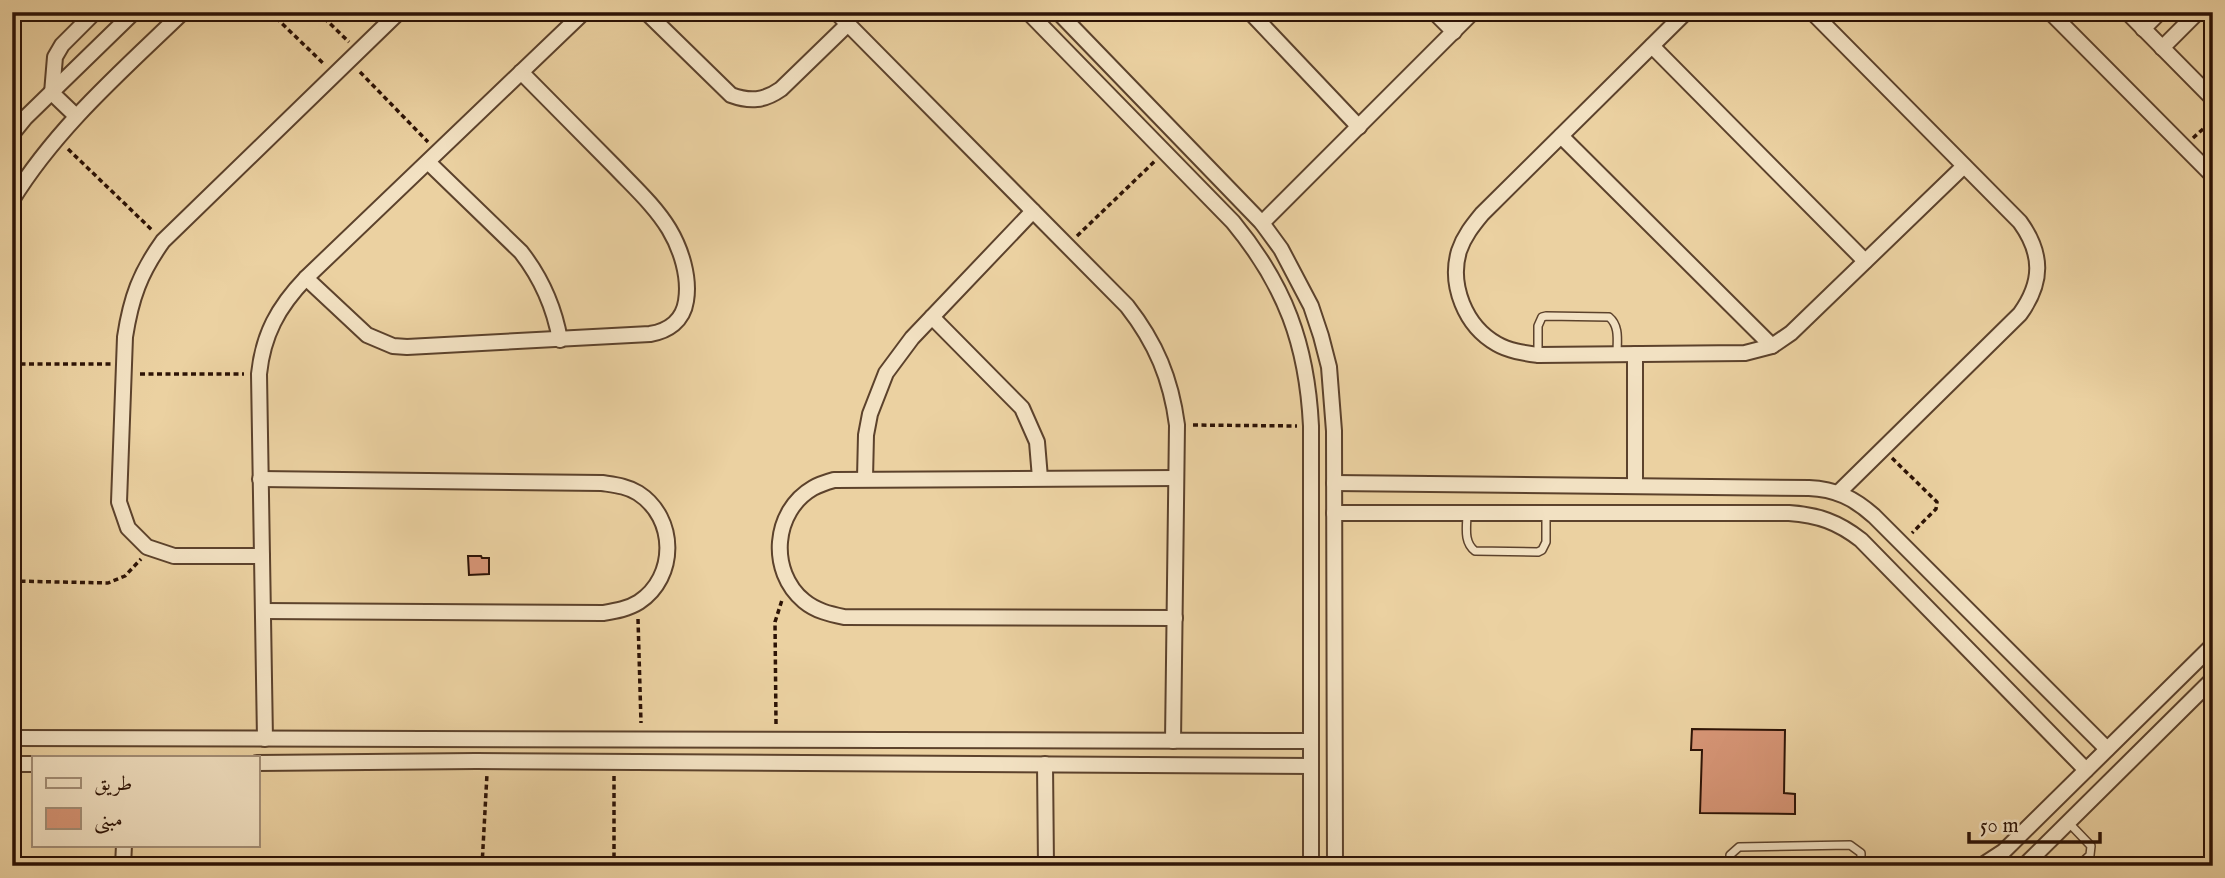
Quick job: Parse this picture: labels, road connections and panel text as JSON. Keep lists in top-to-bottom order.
{
  "legend": ["طريق", "مبنى"],
  "scale_bar": "50 m"
}
